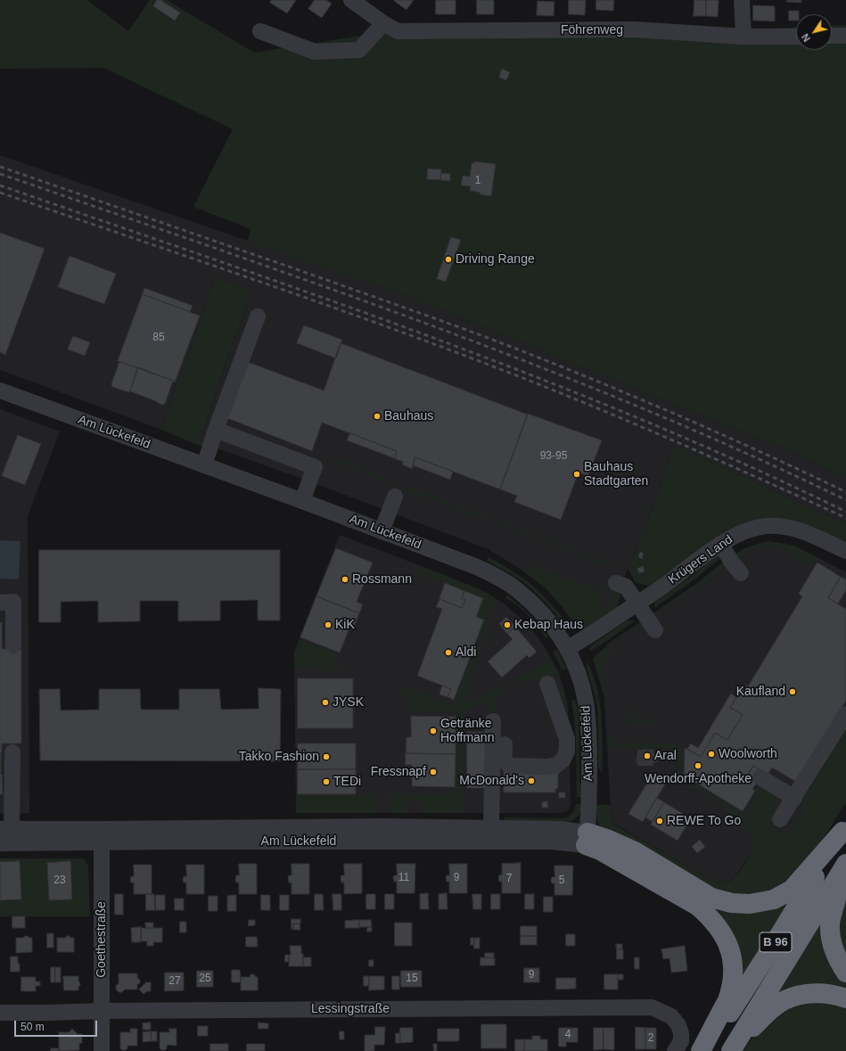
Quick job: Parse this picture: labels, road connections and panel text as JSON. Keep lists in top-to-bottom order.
{
  "streets": {
    "highway": ["B 96"],
    "street": [
      "Föhrenweg",
      "Am Lückefeld",
      "Krügers Land",
      "Goethestraße",
      "Lessingstraße"
    ]
  },
  "crossings": [
    ["Am Lückefeld", "Krügers Land"],
    ["Am Lückefeld", "Goethestraße"],
    ["Goethestraße", "Lessingstraße"]
  ],
  "places": [
    "Driving Range",
    "Bauhaus",
    "Bauhaus Stadtgarten",
    "Rossmann",
    "KiK",
    "Kebap Haus",
    "Aldi",
    "Kaufland",
    "JYSK",
    "Getränke Hoffmann",
    "Woolworth",
    "Aral",
    "Takko Fashion",
    "Wendorff-Apotheke",
    "Fressnapf",
    "McDonald's",
    "TEDi",
    "REWE To Go"
  ],
  "house_numbers": [
    "1",
    "85",
    "93-95",
    "11",
    "9",
    "7",
    "23",
    "5",
    "9",
    "25",
    "15",
    "27",
    "4",
    "2"
  ],
  "scale_bar": "50 m",
  "north": "bottom left"
}
